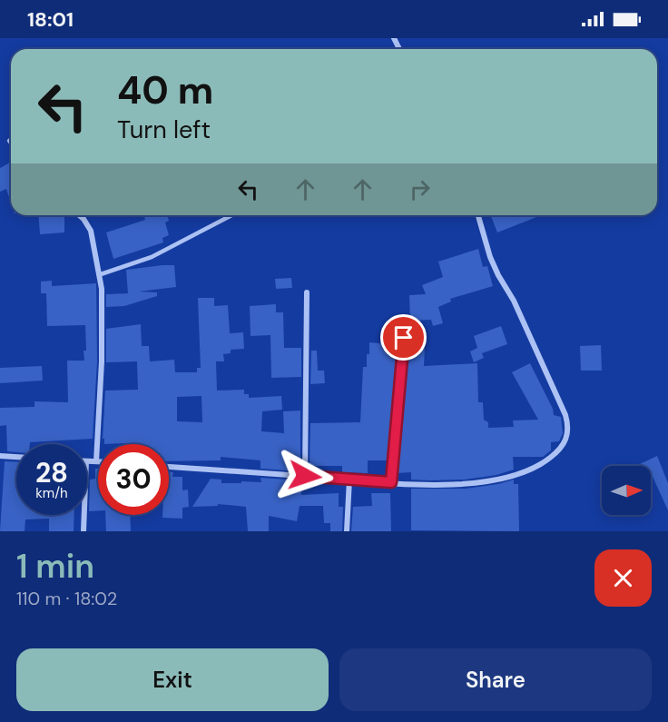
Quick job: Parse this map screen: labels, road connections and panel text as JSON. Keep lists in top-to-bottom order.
{
  "north": "right",
  "page": {
    "status": "18:01",
    "turn": ["40 m", "Turn left"],
    "speed": "28 km/h",
    "limit": "30",
    "heading": ["1 min", "110 m · 18:02"],
    "buttons": ["Exit", "Share"]
  }
}
